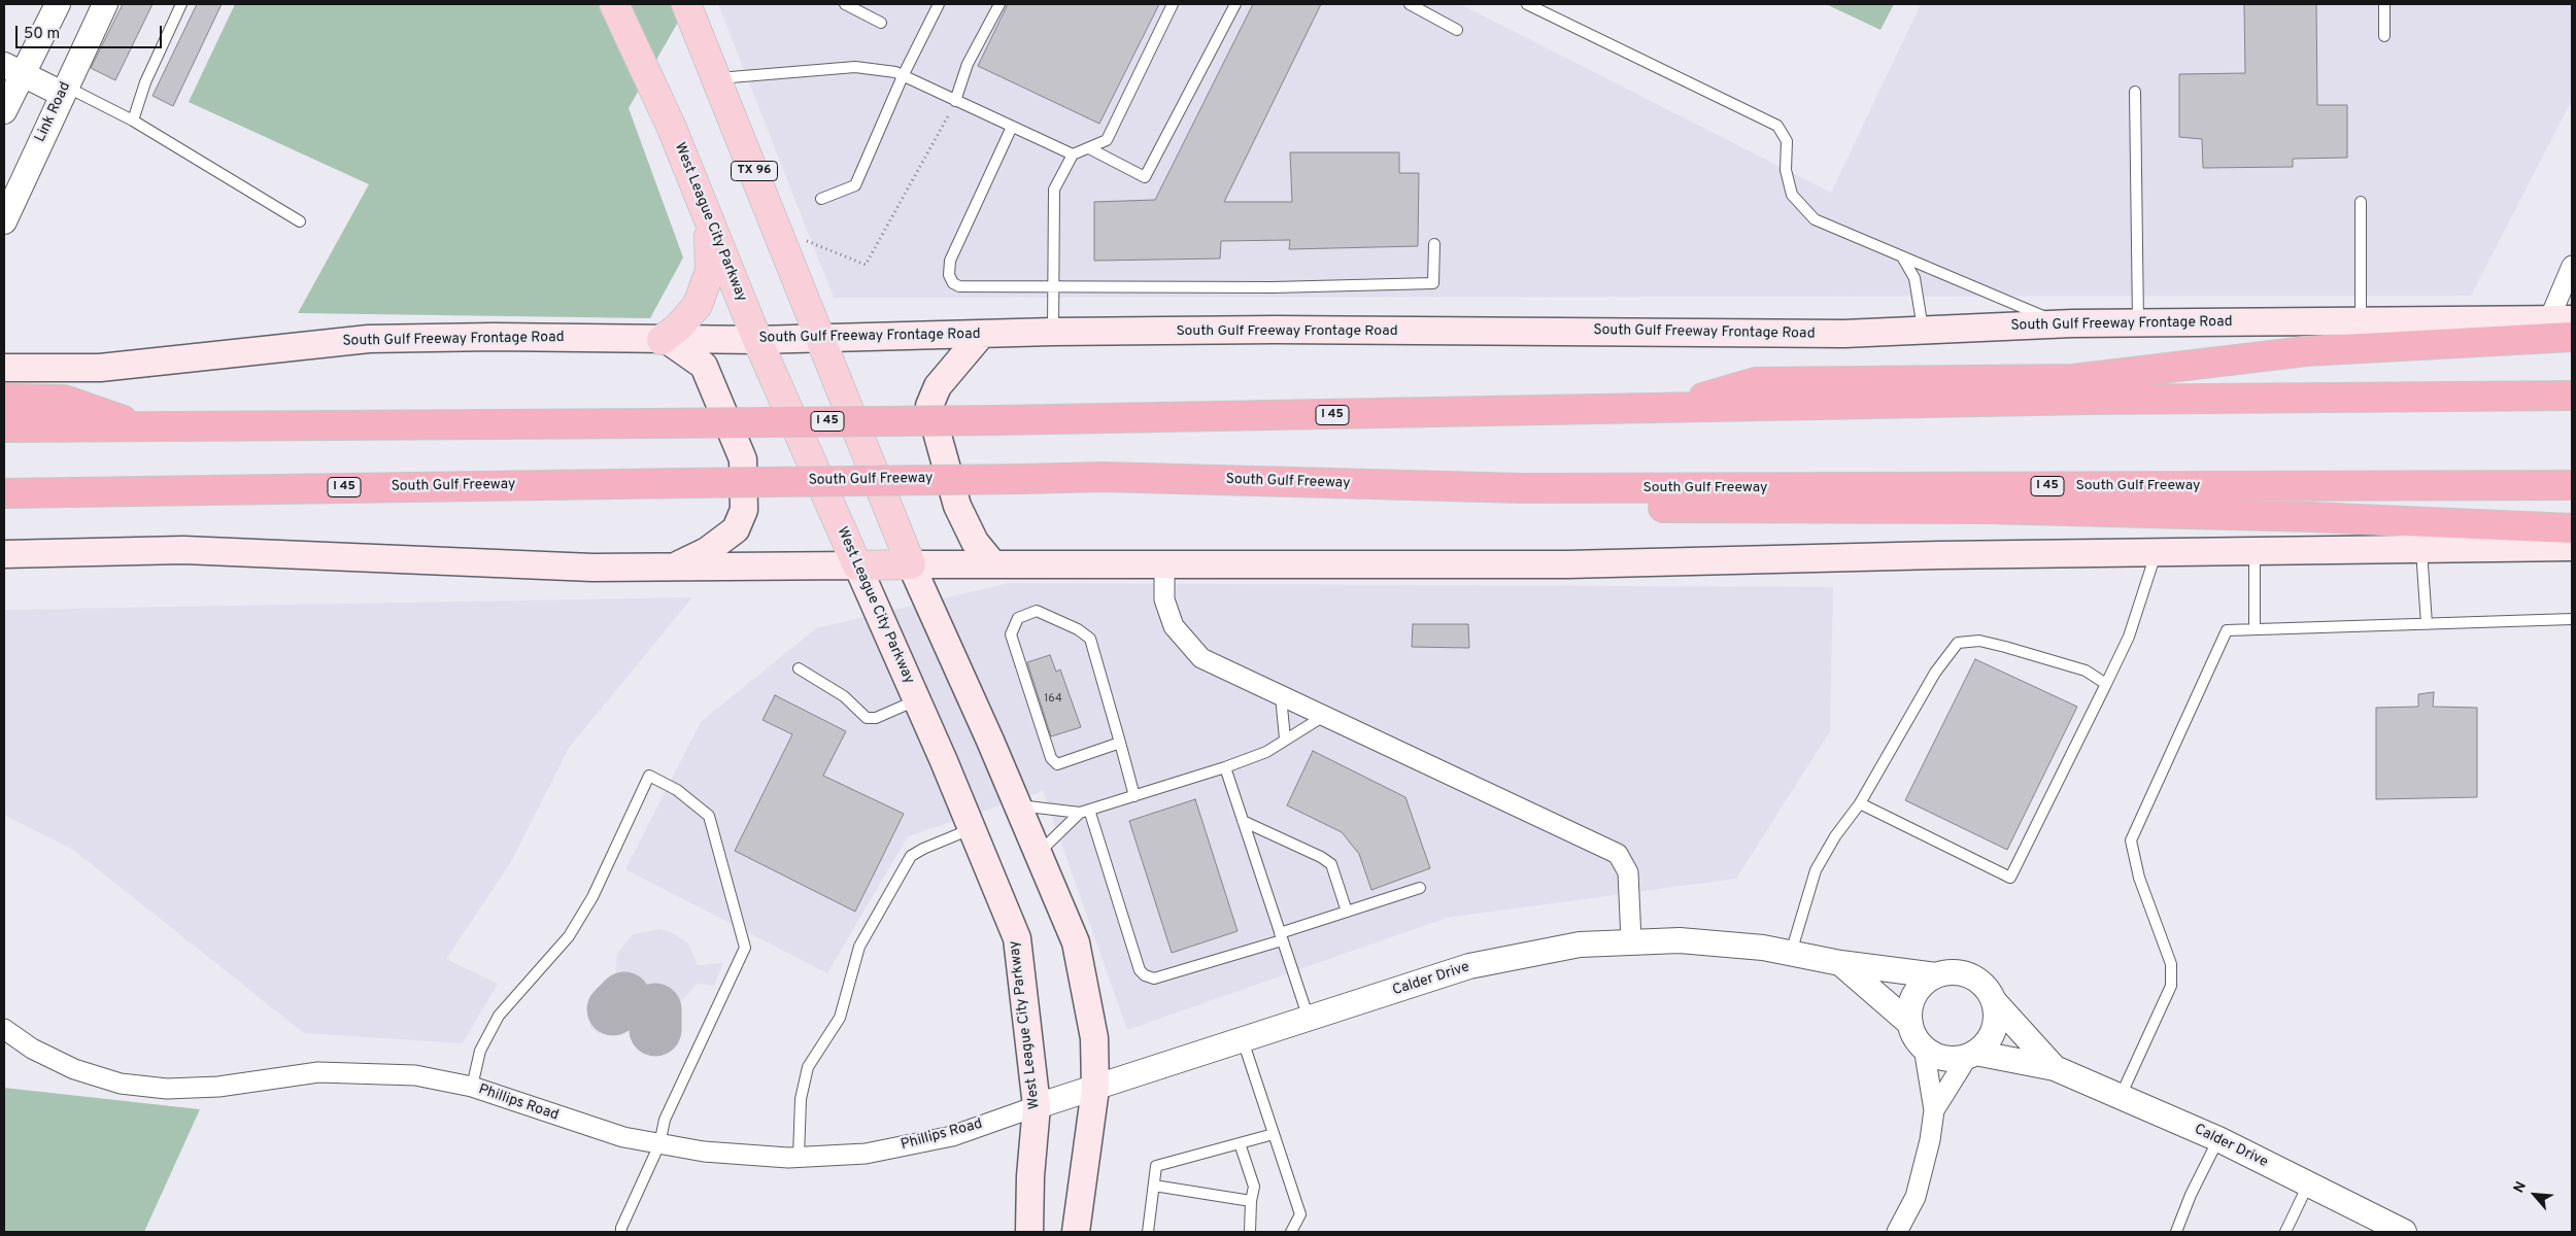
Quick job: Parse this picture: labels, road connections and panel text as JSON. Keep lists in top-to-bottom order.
{
  "streets": {
    "highway": ["I 45", "South Gulf Freeway"],
    "main road": ["TX 96", "West League City Parkway", "South Gulf Freeway Frontage Road"],
    "street": ["Link Road", "Calder Drive", "Phillips Road"]
  },
  "crossings": [
    ["TX 96", "South Gulf Freeway Frontage Road"],
    ["West League City Parkway", "South Gulf Freeway Frontage Road"],
    ["West League City Parkway", "Calder Drive"],
    ["West League City Parkway", "Phillips Road"],
    ["Calder Drive", "Phillips Road"]
  ],
  "house_numbers": ["164"],
  "scale_bar": "50 m",
  "north": "top left"
}
